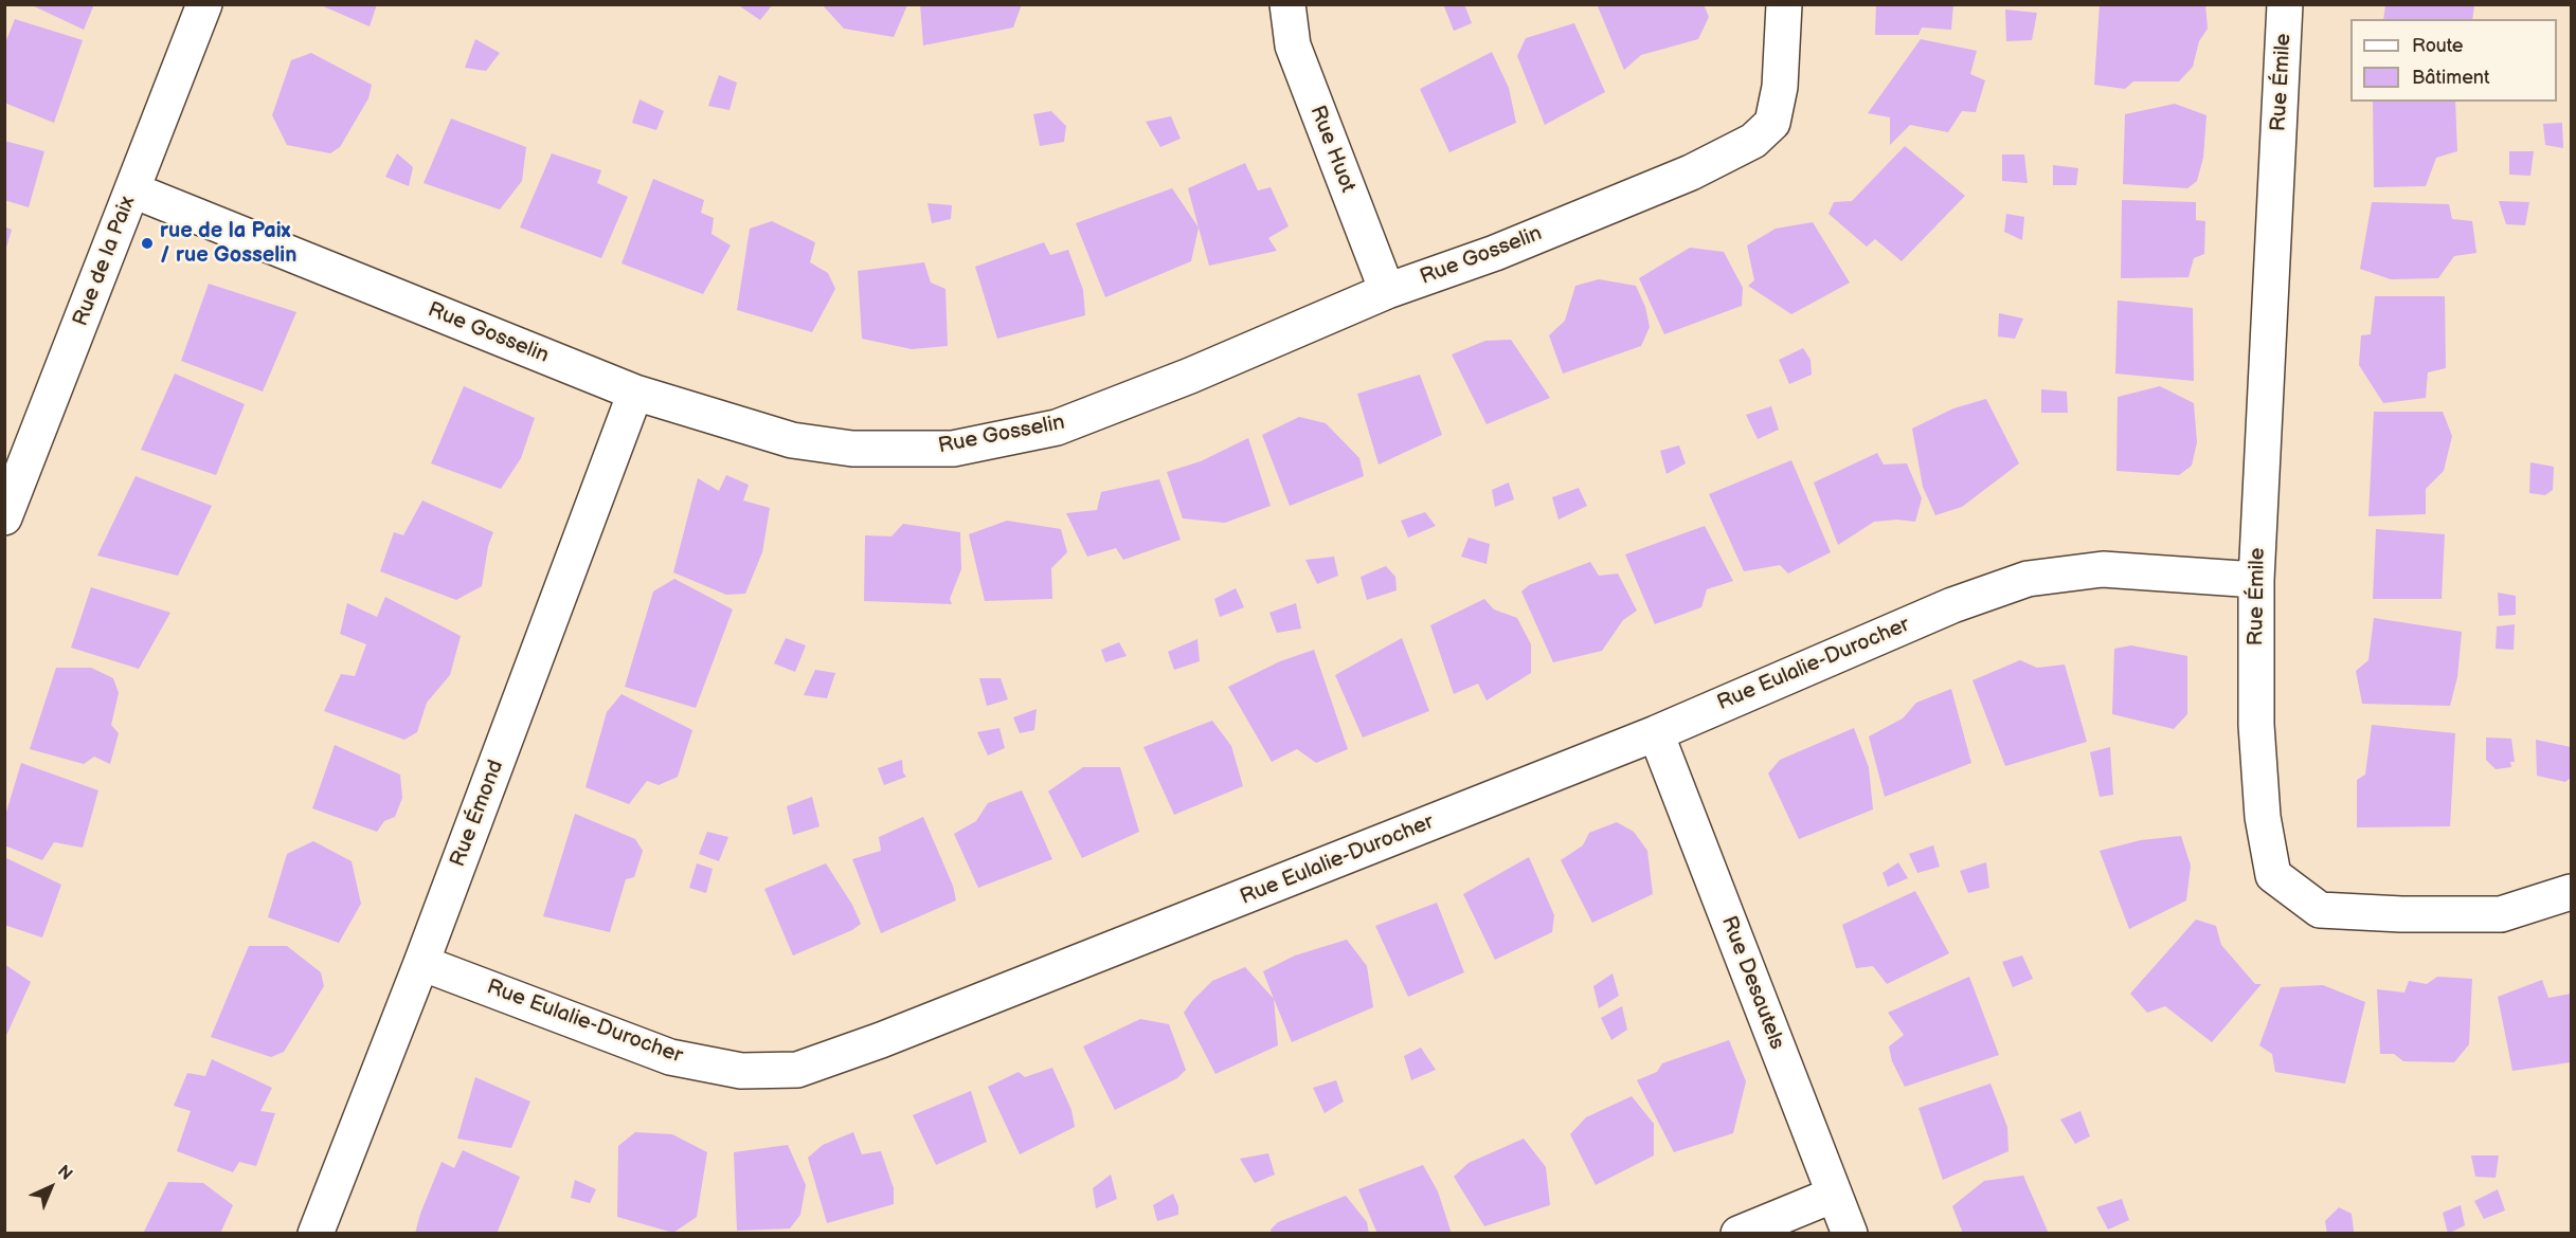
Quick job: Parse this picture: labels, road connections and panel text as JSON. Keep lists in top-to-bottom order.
{
  "streets": {
    "street": [
      "Rue Émile",
      "Rue Huot",
      "Rue Gosselin",
      "Rue de la Paix",
      "Rue Eulalie-Durocher",
      "Rue Émond",
      "Rue Desautels"
    ]
  },
  "crossings": [
    ["Rue Émile", "Rue Eulalie-Durocher"],
    ["Rue Huot", "Rue Gosselin"],
    ["Rue Gosselin", "Rue de la Paix"],
    ["Rue Gosselin", "Rue Émond"],
    ["Rue Eulalie-Durocher", "Rue Émond"],
    ["Rue Eulalie-Durocher", "Rue Desautels"]
  ],
  "places": ["rue de la Paix / rue Gosselin"],
  "legend": ["Route", "Bâtiment"],
  "north": "top right"
}
